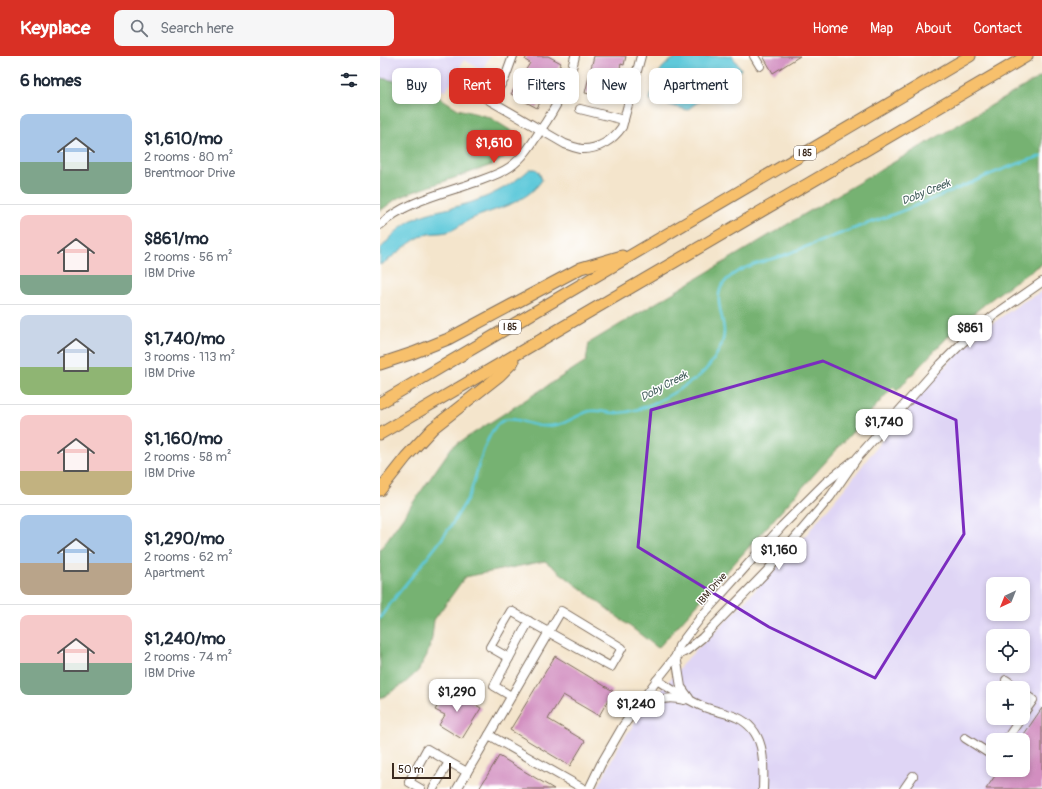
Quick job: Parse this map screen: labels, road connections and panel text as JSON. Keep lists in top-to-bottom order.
{
  "streets": {
    "highway": ["I 85"],
    "street": ["IBM Drive"]
  },
  "water": ["Doby Creek"],
  "scale_bar": "50 m",
  "north": "bottom left",
  "page": {
    "header": "Keyplace",
    "search": "Search here",
    "nav": [
      "Home",
      "Map",
      "About",
      "Contact"
    ],
    "heading": "6 homes",
    "chip": [
      "Buy",
      "Rent",
      "Filters",
      "New",
      "Apartment"
    ],
    "list": [
      {
        "name": "$1,610/mo",
        "note": "2 rooms · 80 m² · Brentmoor Drive"
      },
      {
        "name": "$861/mo",
        "note": "2 rooms · 56 m² · IBM Drive"
      },
      {
        "name": "$1,740/mo",
        "note": "3 rooms · 113 m² · IBM Drive"
      },
      {
        "name": "$1,160/mo",
        "note": "2 rooms · 58 m² · IBM Drive"
      },
      {
        "name": "$1,290/mo",
        "note": "2 rooms · 62 m² · Apartment"
      },
      {
        "name": "$1,240/mo",
        "note": "2 rooms · 74 m² · IBM Drive"
      }
    ],
    "price": [
      "$1,610",
      "$861",
      "$1,740",
      "$1,160",
      "$1,290",
      "$1,240"
    ],
    "map_buttons": ["+", "−"],
    "scale": "50 m"
  }
}
